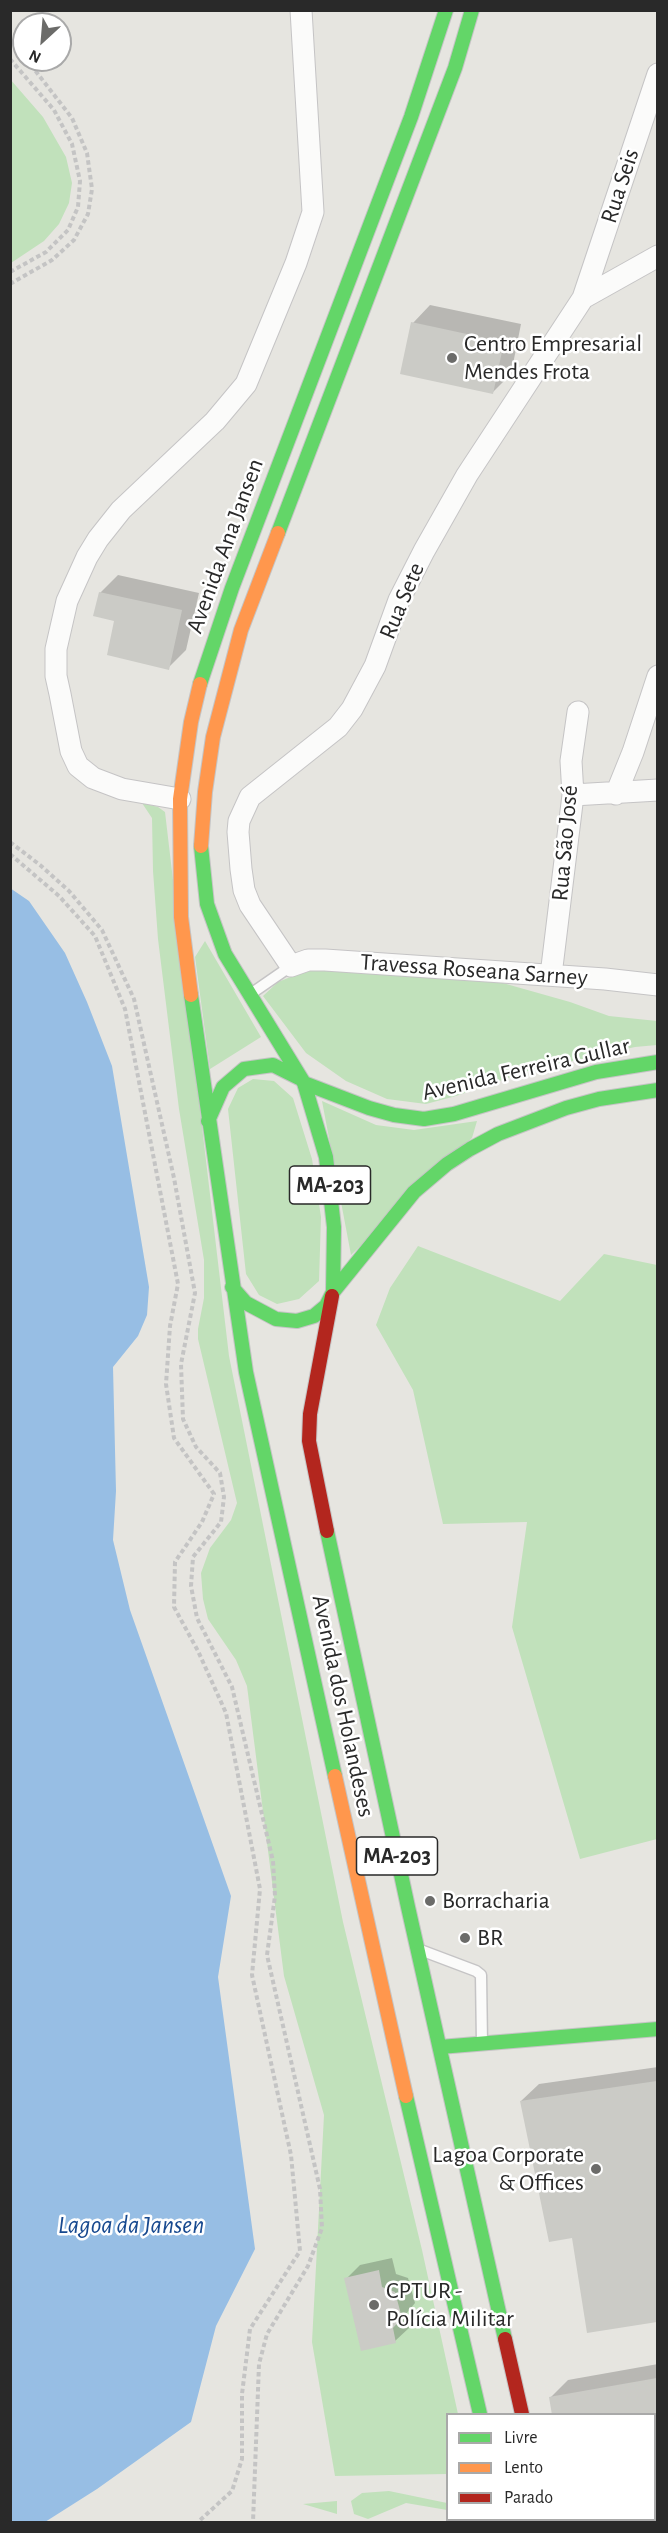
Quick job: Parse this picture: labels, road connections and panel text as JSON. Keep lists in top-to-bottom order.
{
  "streets": {
    "main road": [
      "Avenida Ana Jansen",
      "Avenida Ferreira Gullar",
      "MA-203",
      "Avenida dos Holandeses"
    ],
    "street": [
      "Rua Seis",
      "Rua Sete",
      "Rua São José",
      "Travessa Roseana Sarney"
    ]
  },
  "crossings": [
    ["Rua Seis", "Rua Sete"],
    ["Avenida Ana Jansen", "Avenida Ferreira Gullar"],
    ["Avenida Ana Jansen", "MA-203"],
    ["Rua Sete", "Travessa Roseana Sarney"],
    ["Rua São José", "Travessa Roseana Sarney"],
    ["Avenida Ferreira Gullar", "MA-203"],
    ["Avenida Ferreira Gullar", "Avenida dos Holandeses"],
    ["MA-203", "Avenida dos Holandeses"]
  ],
  "water": ["Lagoa da Jansen"],
  "places": [
    "Centro Empresarial Mendes Frota",
    "Borracharia",
    "BR",
    "Lagoa Corporate & Offices",
    "CPTUR - Polícia Militar"
  ],
  "legend": ["Livre", "Lento", "Parado"],
  "north": "bottom left"
}
